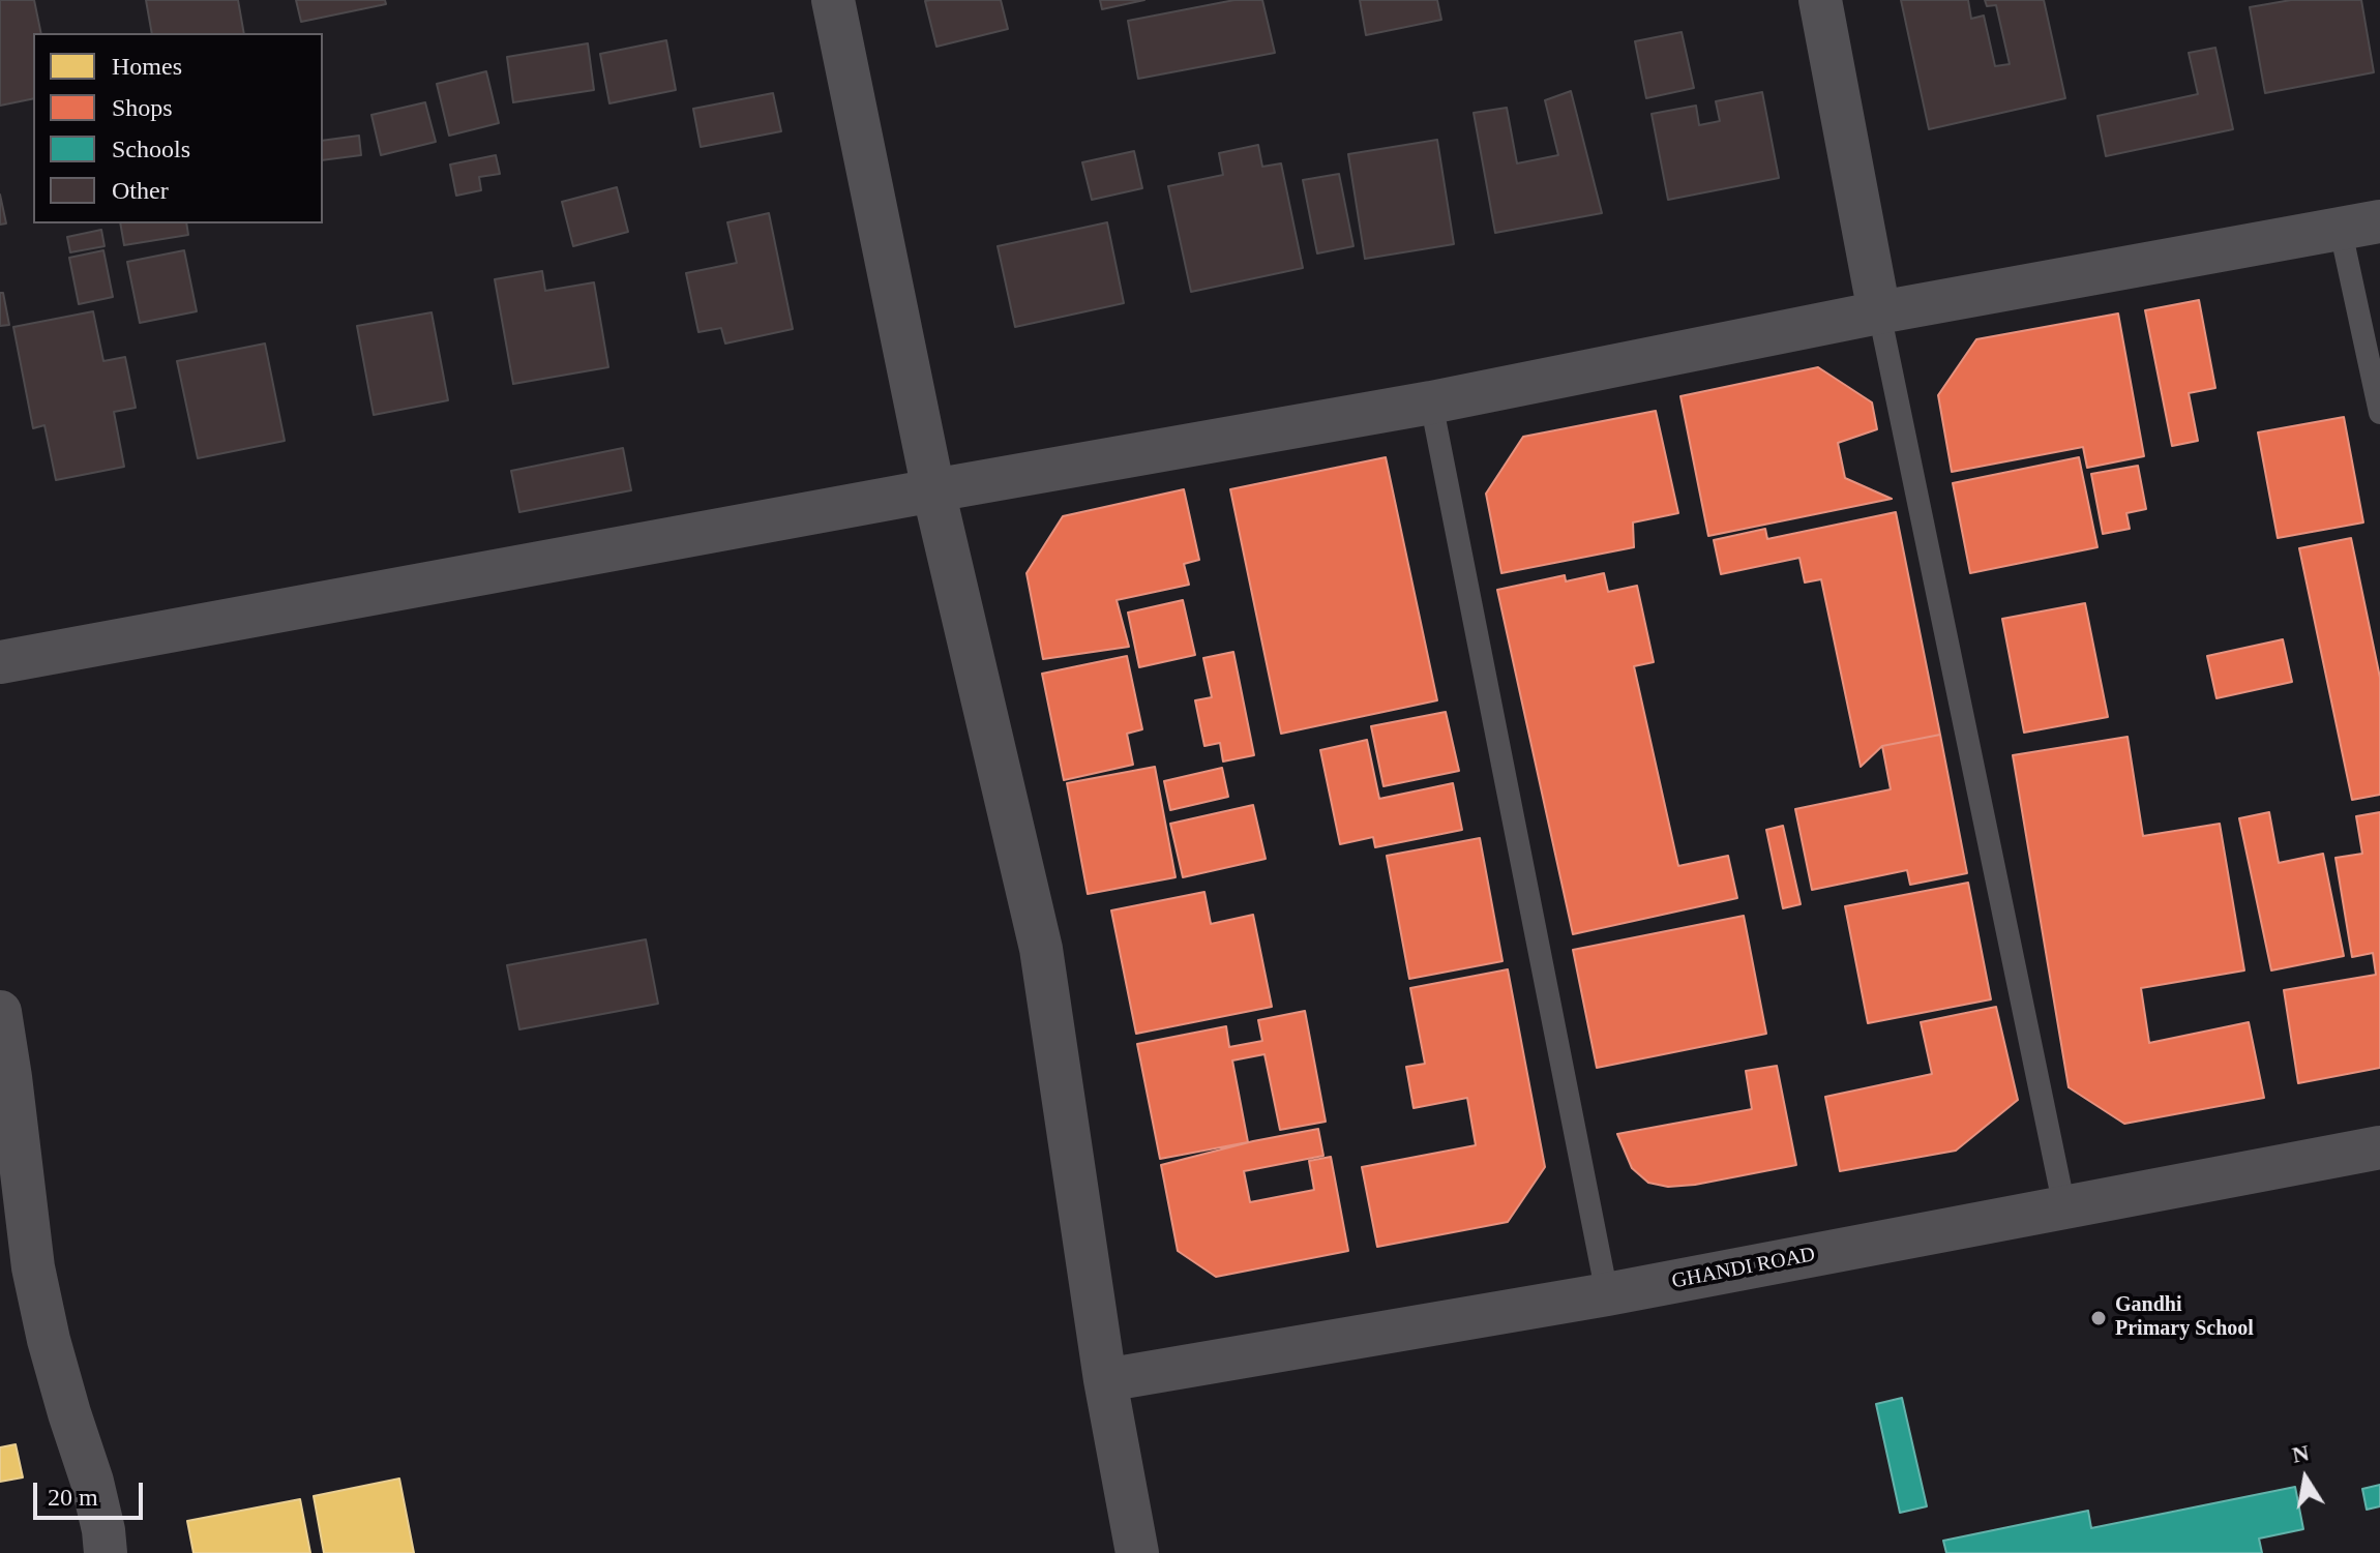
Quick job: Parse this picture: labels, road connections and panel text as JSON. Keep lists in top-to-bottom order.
{
  "streets": {
    "street": ["GHANDI ROAD"]
  },
  "places": ["Gandhi Primary School"],
  "legend": [
    "Homes",
    "Shops",
    "Schools",
    "Other"
  ],
  "scale_bar": "20 m",
  "north": "top"
}
